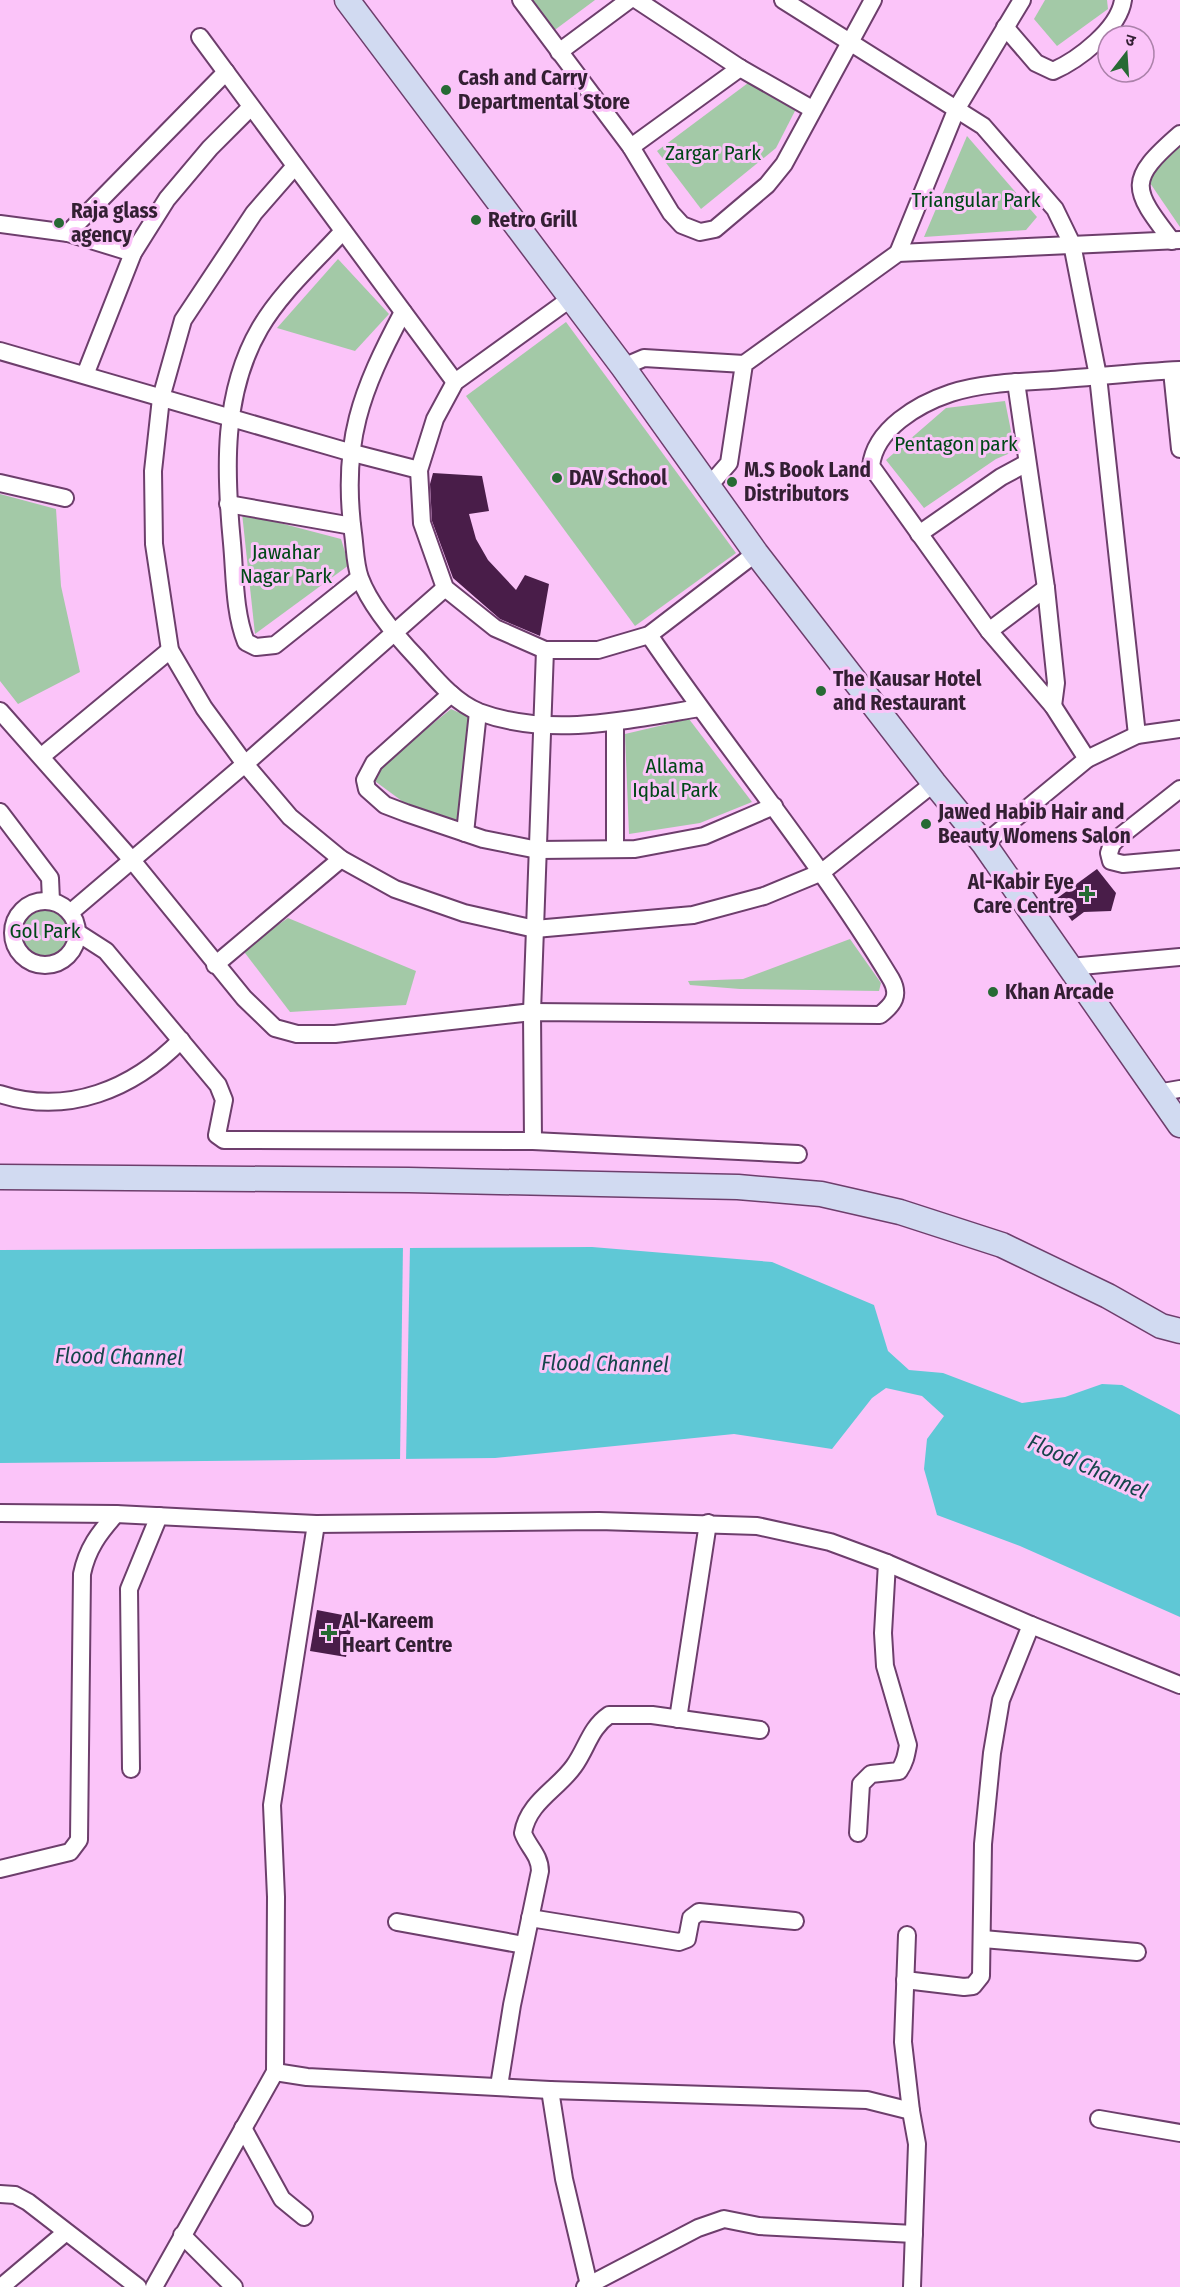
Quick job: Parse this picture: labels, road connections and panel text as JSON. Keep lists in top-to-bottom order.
{
  "water": ["Flood Channel"],
  "parks": [
    "Zargar Park",
    "Triangular Park",
    "Pentagon park",
    "Jawahar Nagar Park",
    "Allama Iqbal Park",
    "Gol Park"
  ],
  "places": {
    "other": [
      "Cash and Carry Departmental Store",
      "Retro Grill",
      "Raja glass agency",
      "DAV School",
      "M.S Book Land Distributors",
      "The Kausar Hotel and Restaurant",
      "Jawed Habib Hair and Beauty Womens Salon",
      "Khan Arcade"
    ],
    "health": ["Al-Kabir Eye Care Centre", "Al-Kareem Heart Centre"]
  },
  "north": "top"
}
